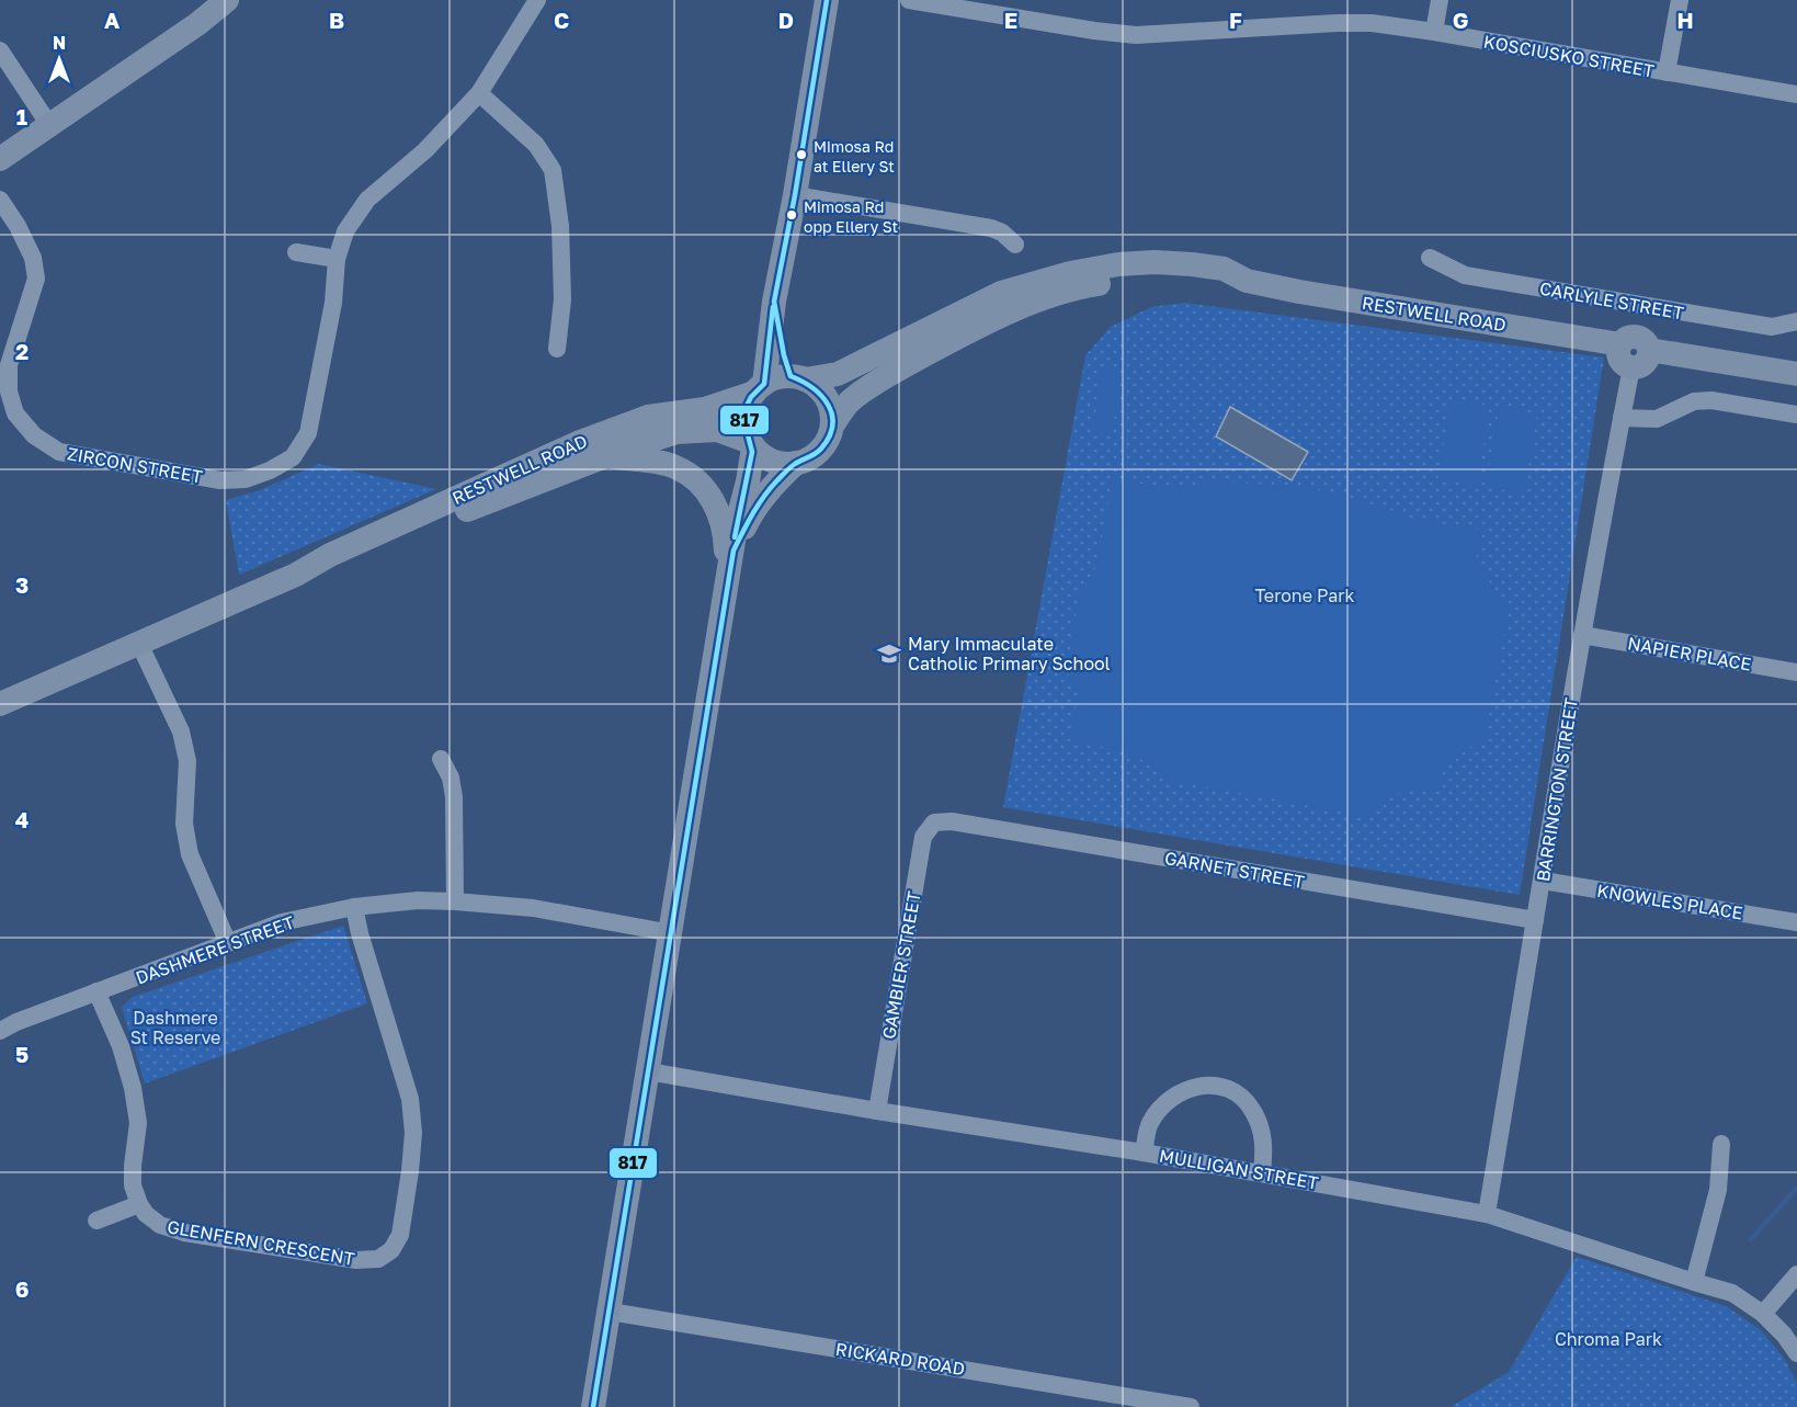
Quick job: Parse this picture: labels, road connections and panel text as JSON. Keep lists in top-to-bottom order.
{
  "streets": {
    "main road": ["RESTWELL ROAD"],
    "street": [
      "KOSCIUSKO STREET",
      "CARLYLE STREET",
      "ZIRCON STREET",
      "NAPIER PLACE",
      "BARRINGTON STREET",
      "GARNET STREET",
      "KNOWLES PLACE",
      "DASHMERE STREET",
      "GAMBIER STREET",
      "MULLIGAN STREET",
      "GLENFERN CRESCENT",
      "RICKARD ROAD"
    ]
  },
  "crossings": [
    ["RESTWELL ROAD", "BARRINGTON STREET"],
    ["NAPIER PLACE", "BARRINGTON STREET"],
    ["BARRINGTON STREET", "GARNET STREET"],
    ["BARRINGTON STREET", "KNOWLES PLACE"],
    ["BARRINGTON STREET", "MULLIGAN STREET"],
    ["GARNET STREET", "GAMBIER STREET"],
    ["DASHMERE STREET", "GLENFERN CRESCENT"],
    ["GAMBIER STREET", "MULLIGAN STREET"]
  ],
  "parks": ["Terone Park", "Dashmere St Reserve", "Chroma Park"],
  "places": {
    "other": ["Mimosa Rd at Ellery St", "Mimosa Rd opp Ellery St"],
    "school or university": ["Mary Immaculate Catholic Primary School"]
  },
  "lines": ["transit line 817"],
  "north": "top",
  "grid": {
    "columns": [
      "A",
      "B",
      "C",
      "D",
      "E",
      "F",
      "G",
      "H"
    ],
    "rows": [
      "1",
      "2",
      "3",
      "4",
      "5",
      "6"
    ]
  }
}
